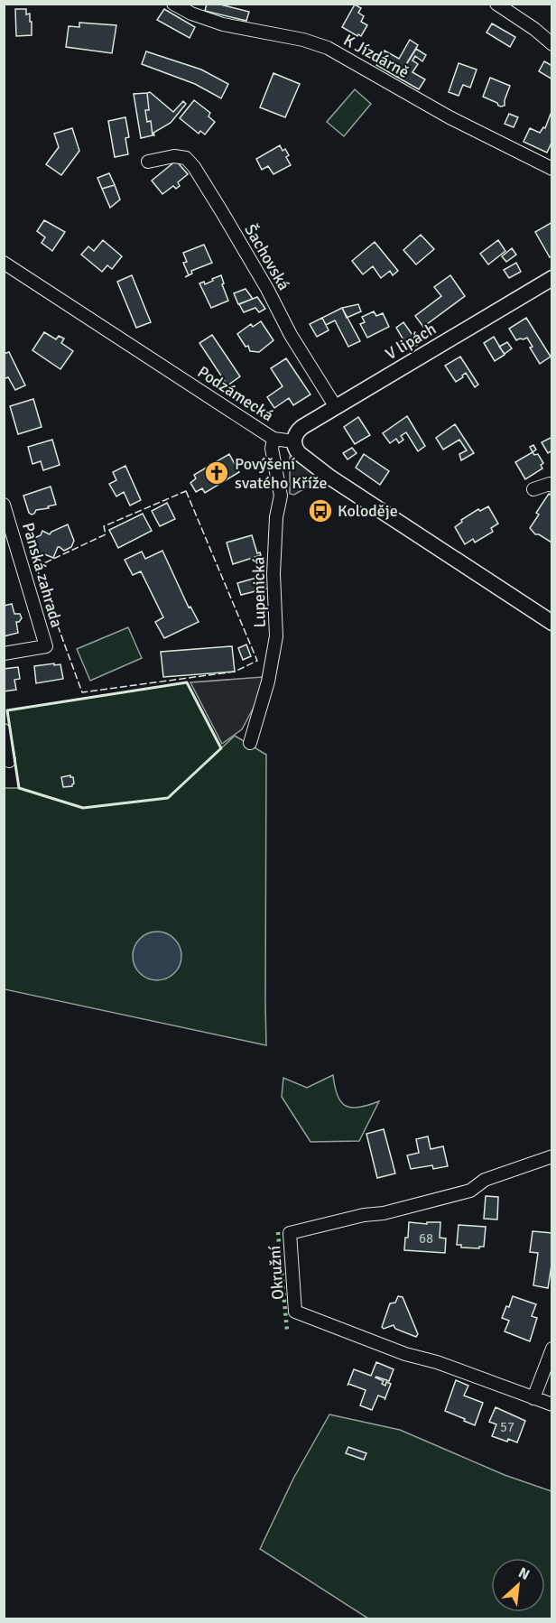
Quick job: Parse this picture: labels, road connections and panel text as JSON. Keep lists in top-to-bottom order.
{
  "streets": {
    "street": [
      "K Jízdárně",
      "Šachovská",
      "V lipách",
      "Podzámecká",
      "Panská zahrada",
      "Lupenická",
      "Okružní"
    ]
  },
  "crossings": [
    ["Šachovská", "V lipách"],
    ["V lipách", "Podzámecká"],
    ["Podzámecká", "Lupenická"]
  ],
  "places": {
    "church": ["Povýšení svatého Kříže"],
    "bus stop": ["Koloděje"]
  },
  "house_numbers": ["68", "57"],
  "north": "top right"
}
